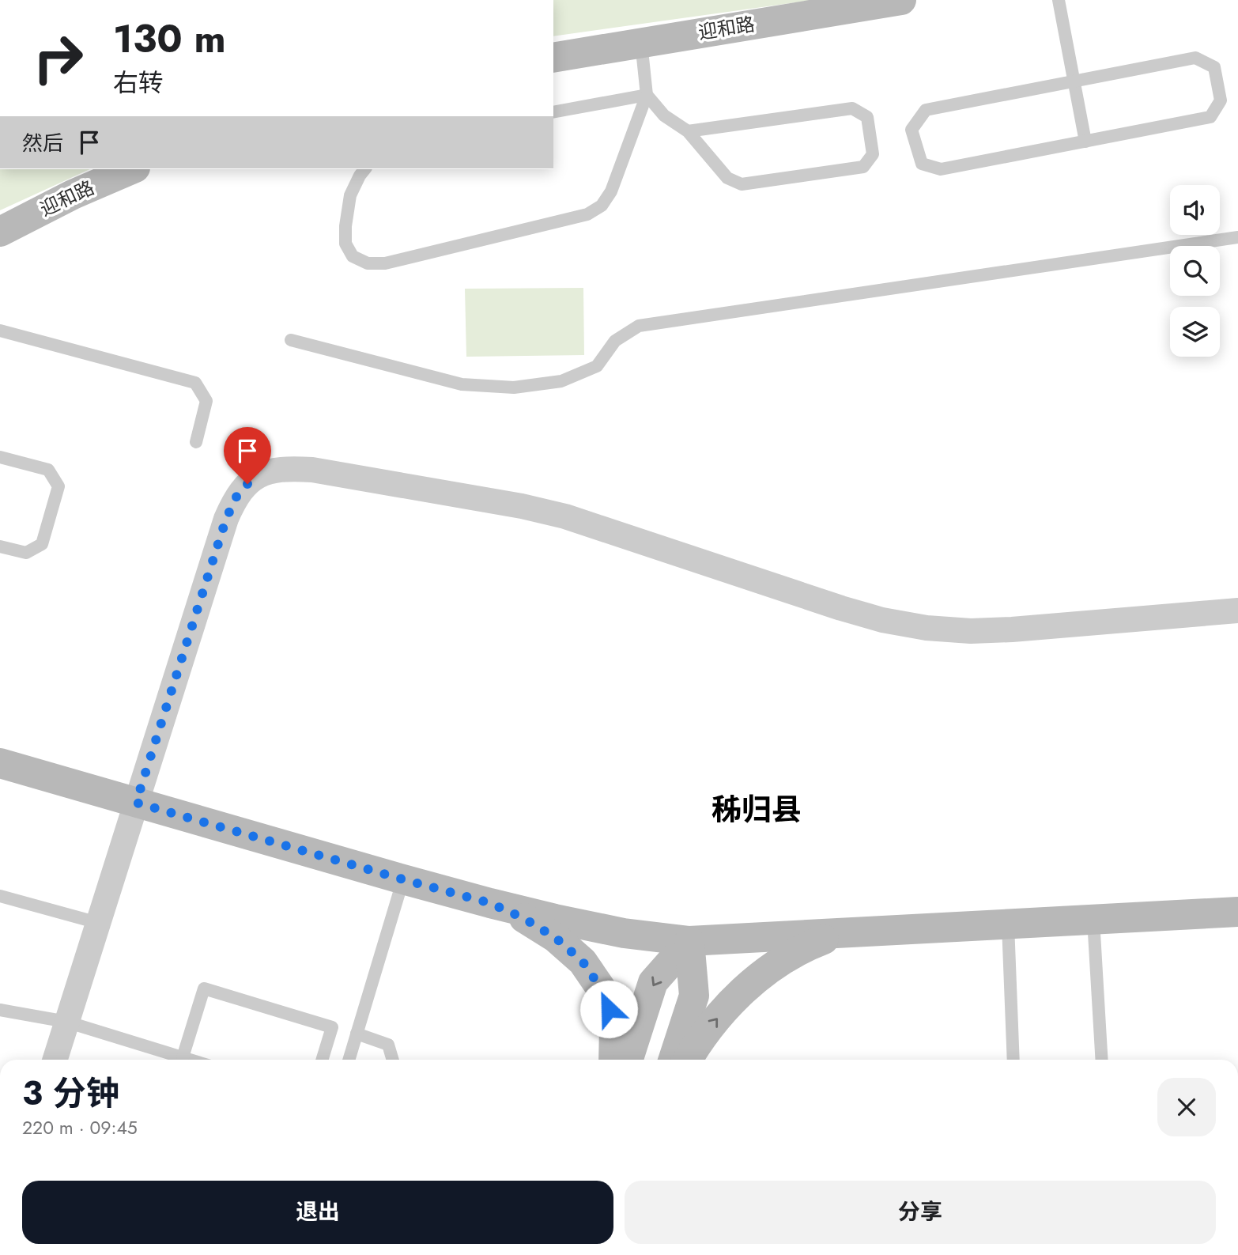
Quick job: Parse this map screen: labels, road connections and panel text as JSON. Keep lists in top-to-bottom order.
{
  "streets": {
    "main road": ["迎和路"]
  },
  "districts": ["秭归县"],
  "page": {
    "turn": ["130 m", "右转"],
    "then": "然后",
    "heading": ["3 分钟", "220 m · 09:45"],
    "buttons": ["退出", "分享"]
  }
}
